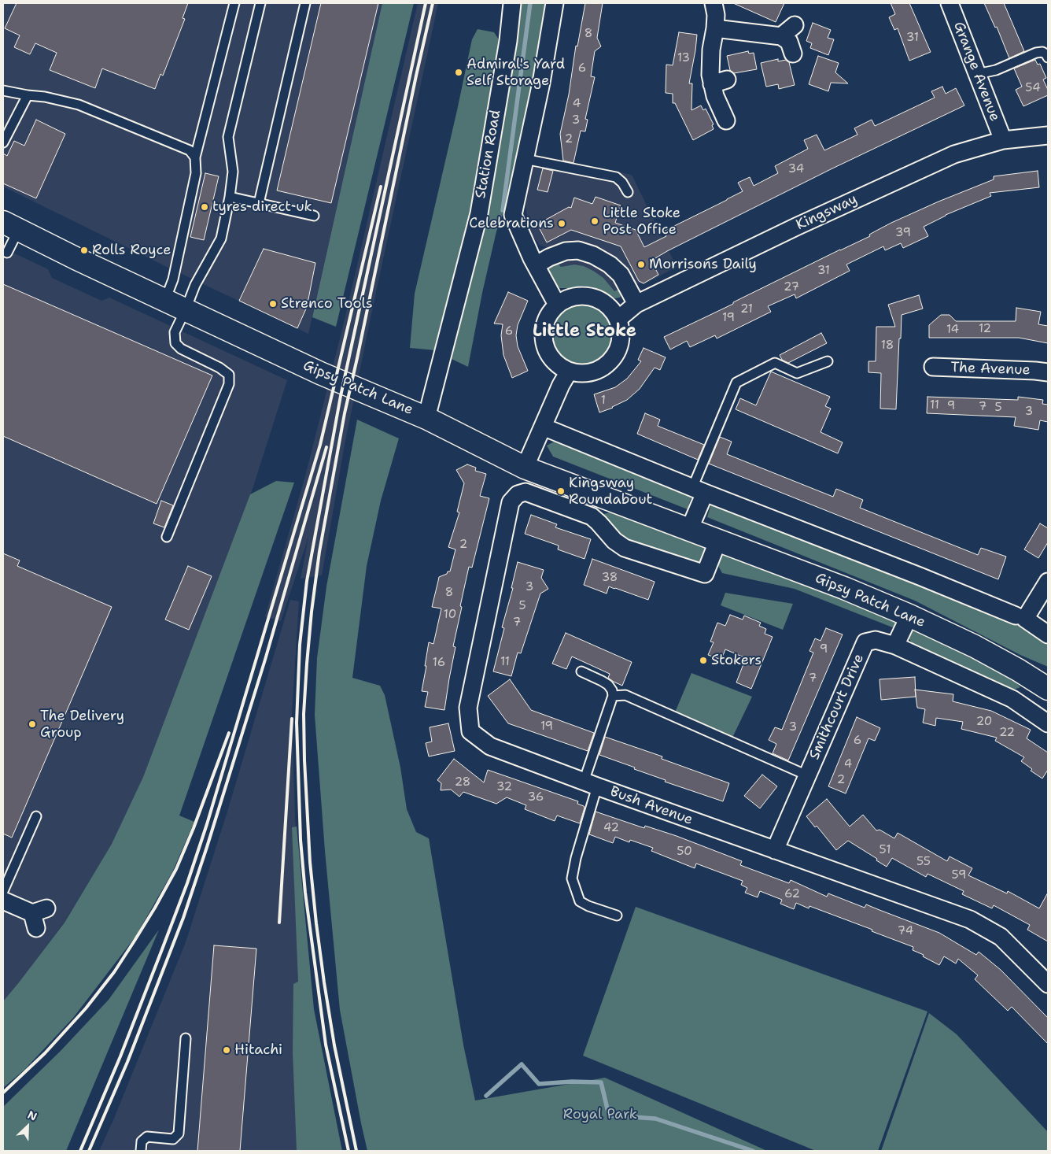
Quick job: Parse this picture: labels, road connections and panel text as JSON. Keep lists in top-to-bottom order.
{
  "streets": {
    "main road": ["Gipsy Patch Lane"],
    "street": [
      "Grange Avenue",
      "Station Road",
      "Kingsway",
      "The Avenue",
      "Smithcourt Drive",
      "Bush Avenue"
    ]
  },
  "crossings": [
    ["Grange Avenue", "Kingsway"],
    ["Station Road", "Gipsy Patch Lane"],
    ["Gipsy Patch Lane", "Bush Avenue"],
    ["Smithcourt Drive", "Bush Avenue"]
  ],
  "districts": ["Little Stoke"],
  "parks": ["Royal Park"],
  "places": [
    "Admiral's Yard Self Storage",
    "tyres direct uk",
    "Little Stoke Post Office",
    "Celebrations",
    "Rolls Royce",
    "Morrisons Daily",
    "Strenco Tools",
    "Kingsway Roundabout",
    "Stokers",
    "The Delivery Group",
    "Hitachi"
  ],
  "house_numbers": [
    "8",
    "31",
    "13",
    "6",
    "54",
    "4",
    "3",
    "2",
    "34",
    "39",
    "31",
    "27",
    "21",
    "19",
    "12",
    "14",
    "6",
    "18",
    "1",
    "11",
    "9",
    "7",
    "5",
    "3",
    "2",
    "38",
    "3",
    "8",
    "5",
    "10",
    "7",
    "9",
    "11",
    "16",
    "7",
    "20",
    "19",
    "3",
    "22",
    "6",
    "4",
    "2",
    "28",
    "32",
    "36",
    "42",
    "51",
    "50",
    "55",
    "59",
    "62",
    "74"
  ],
  "north": "top right"
}
